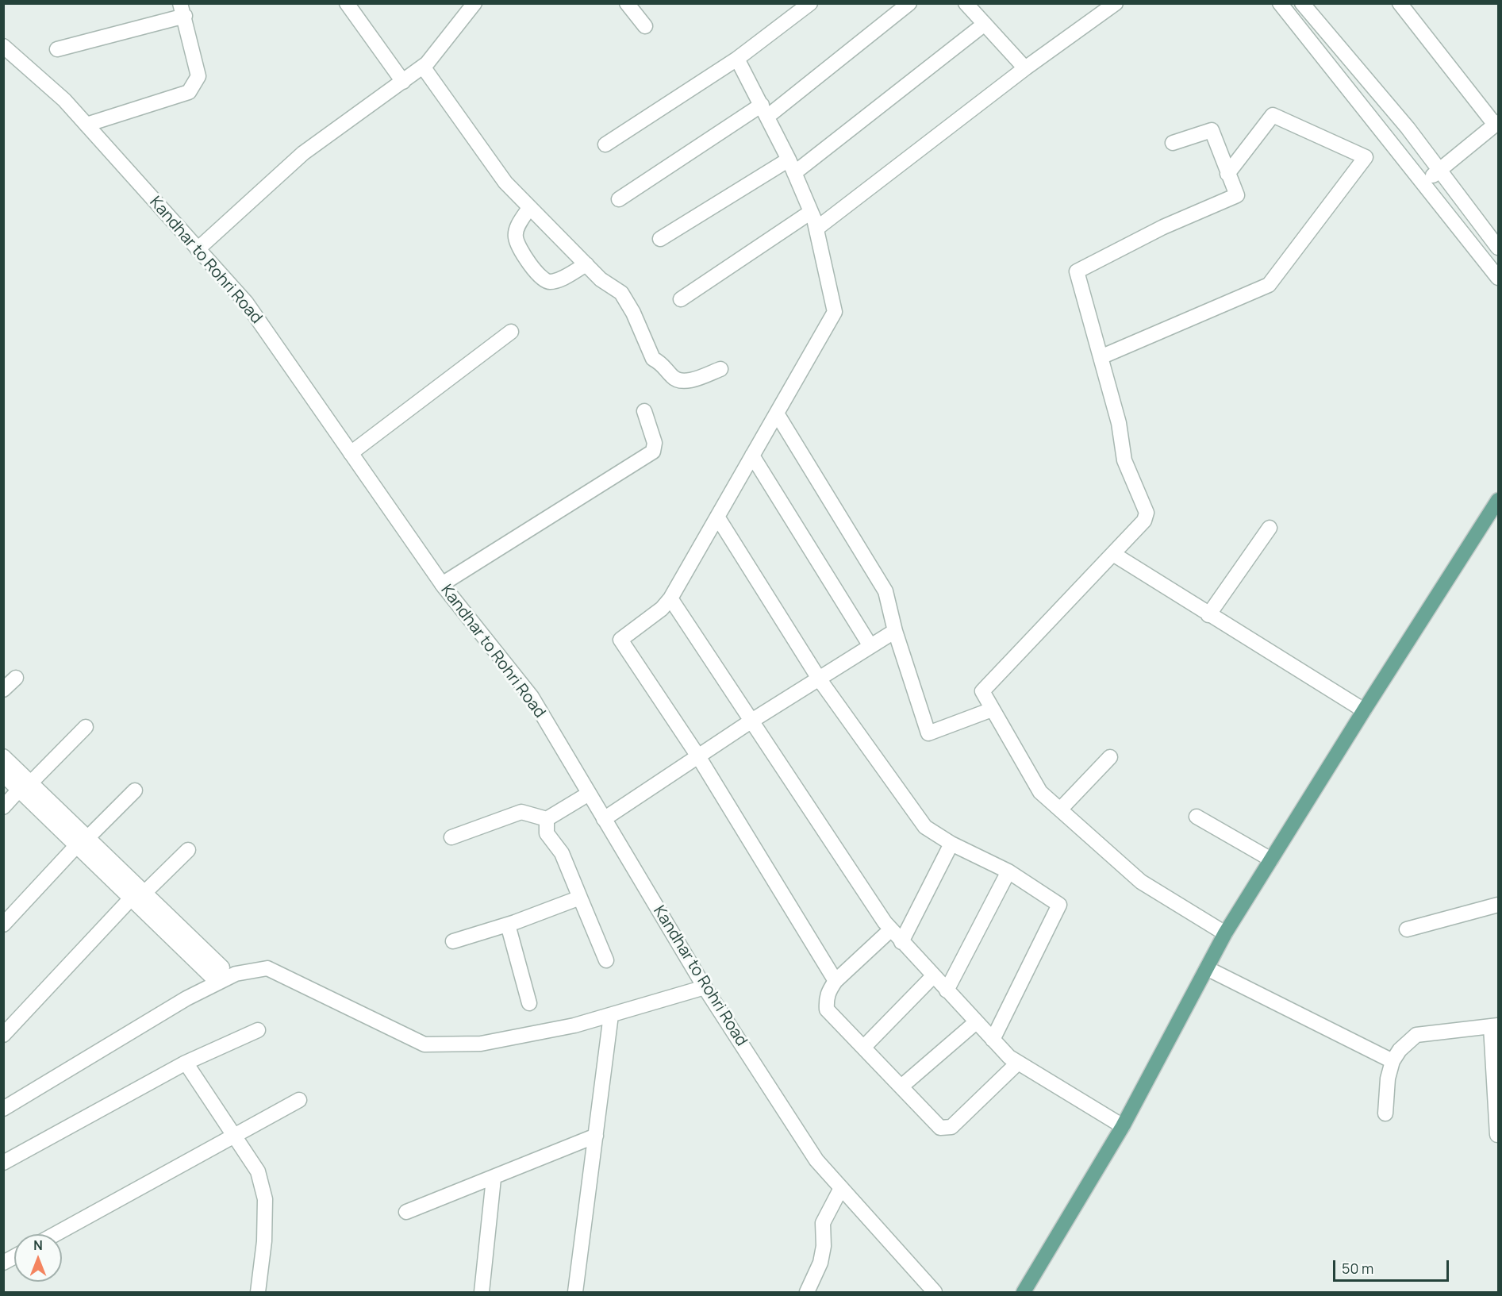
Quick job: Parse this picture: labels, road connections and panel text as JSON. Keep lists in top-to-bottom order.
{
  "streets": {
    "street": ["Kandhar to Rohri Road"]
  },
  "scale_bar": "50 m",
  "north": "top"
}
